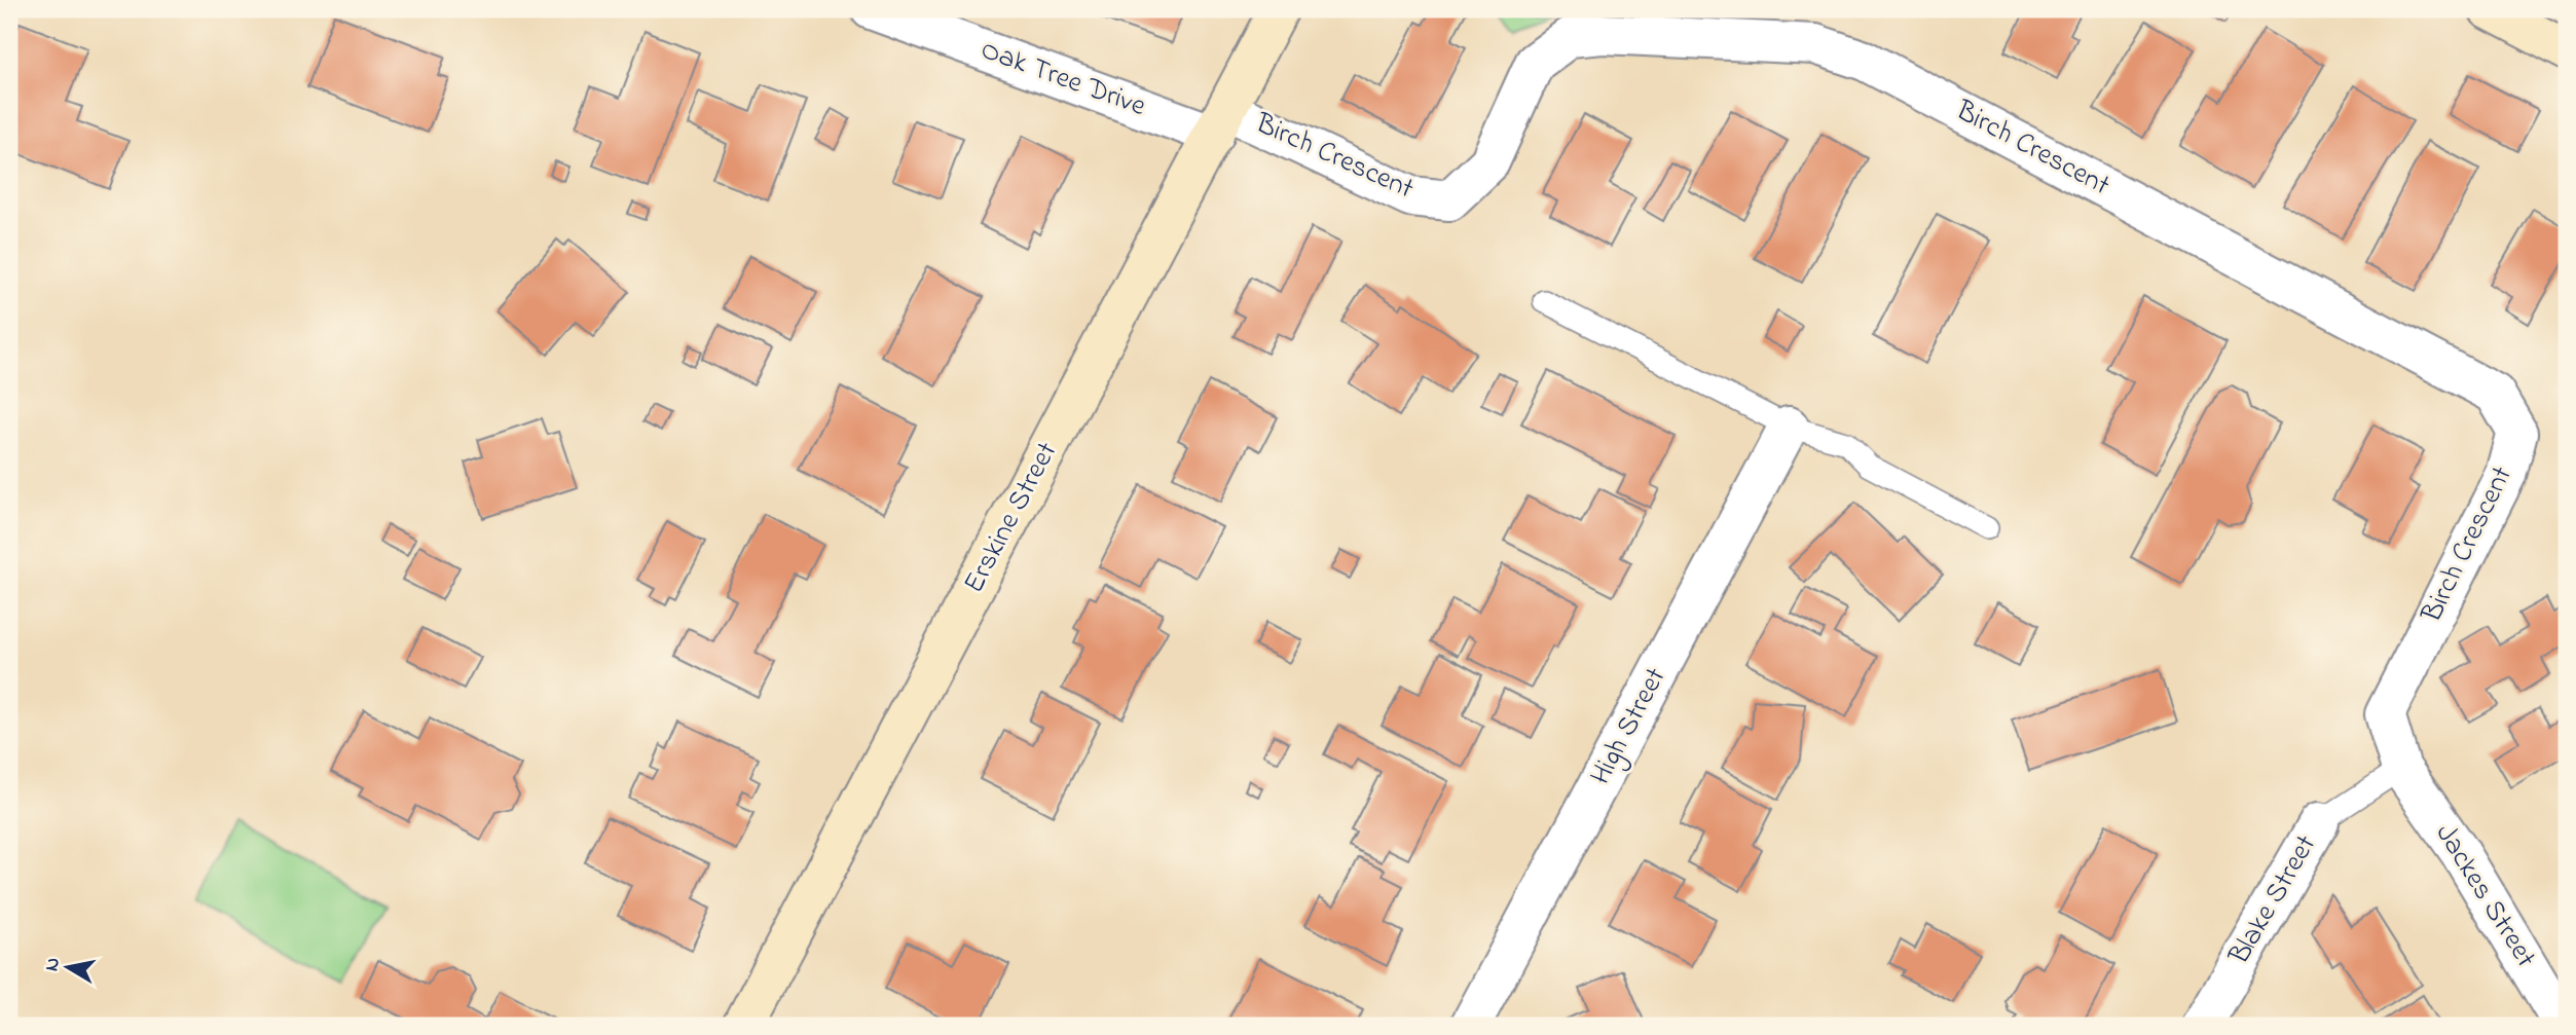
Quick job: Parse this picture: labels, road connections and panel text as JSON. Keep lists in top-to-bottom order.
{
  "streets": {
    "street": [
      "Oak Tree Drive",
      "Birch Crescent",
      "Erskine Street",
      "High Street",
      "Jackes Street",
      "Blake Street"
    ]
  },
  "crossings": [
    ["Oak Tree Drive", "Birch Crescent"],
    ["Oak Tree Drive", "Erskine Street"],
    ["Birch Crescent", "Erskine Street"],
    ["Birch Crescent", "Jackes Street"],
    ["Birch Crescent", "Blake Street"],
    ["Jackes Street", "Blake Street"]
  ],
  "north": "left"
}
